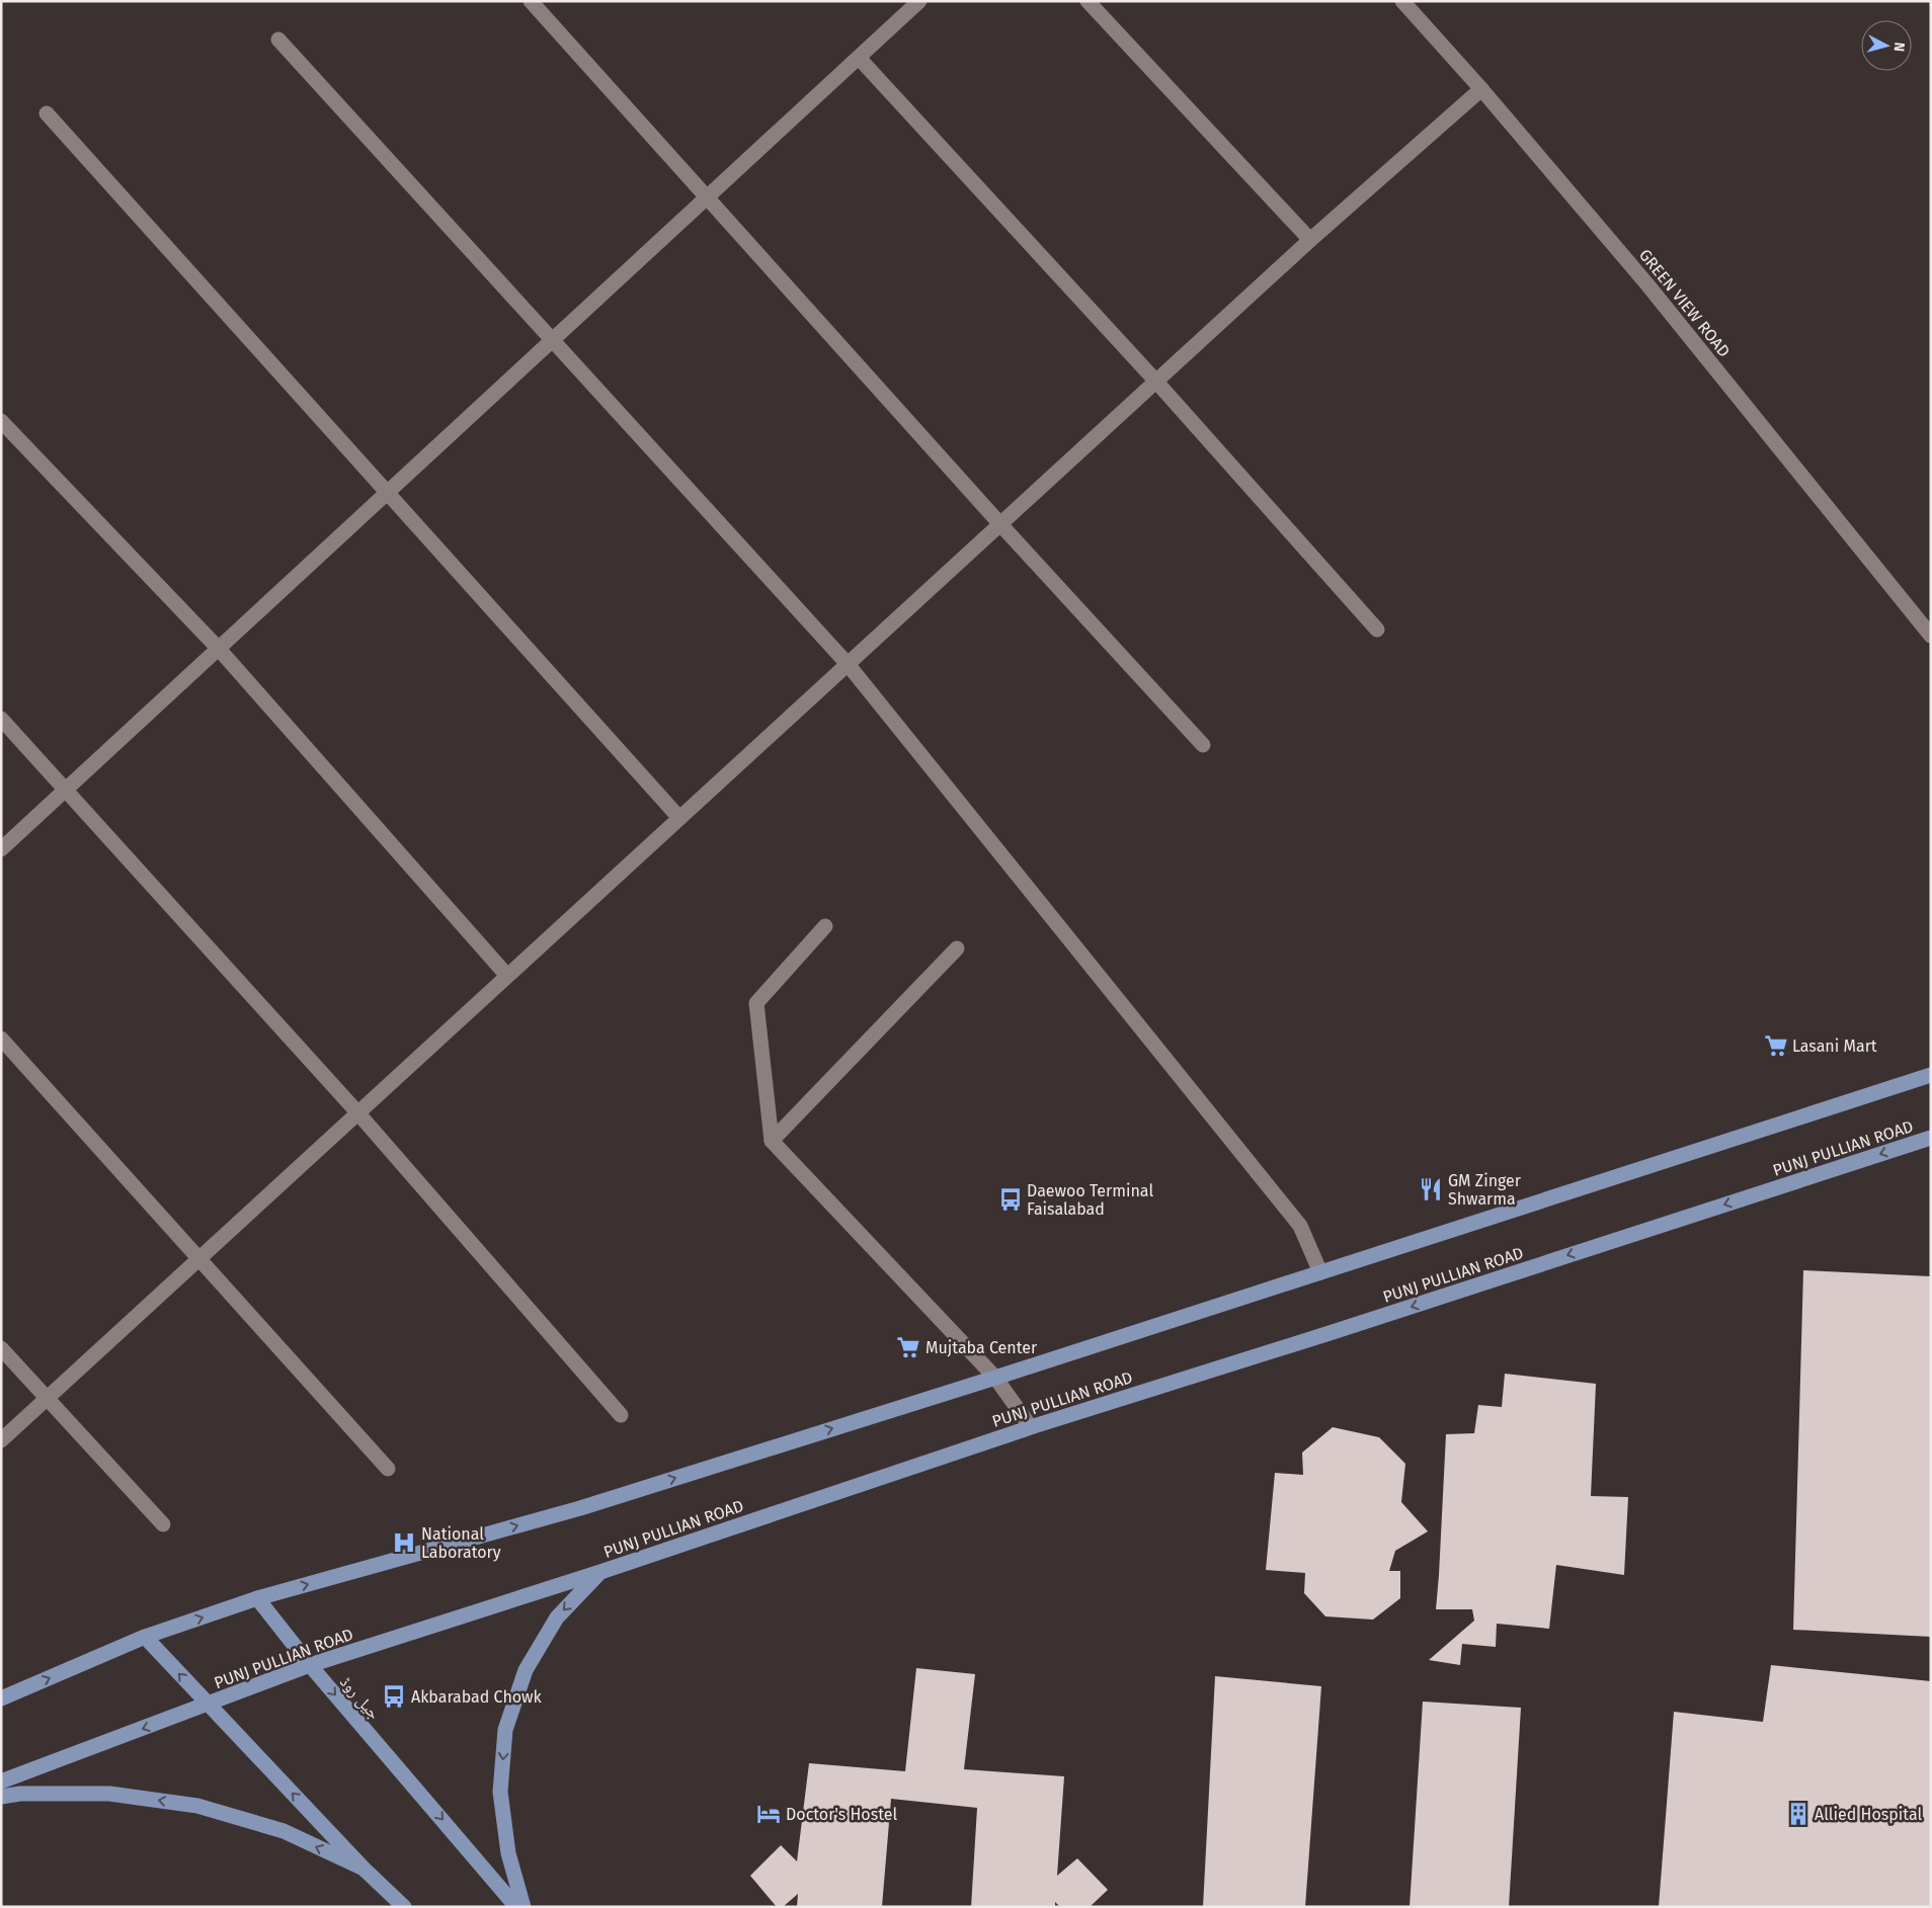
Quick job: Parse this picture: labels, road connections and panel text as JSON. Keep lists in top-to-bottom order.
{
  "streets": {
    "main road": ["PUNJ PULLIAN ROAD", "جیل روڈ"],
    "street": ["GREEN VIEW ROAD"]
  },
  "crossings": [
    ["PUNJ PULLIAN ROAD", "جیل روڈ"]
  ],
  "places": {
    "supermarket": ["Lasani Mart", "Mujtaba Center"],
    "restaurant": ["GM Zinger Shwarma"],
    "bus stop": ["Daewoo Terminal Faisalabad", "Akbarabad Chowk"],
    "hospital": ["National Laboratory"],
    "hotel": ["Doctor's Hostel"],
    "building": ["Allied Hospital"]
  },
  "north": "right"
}
